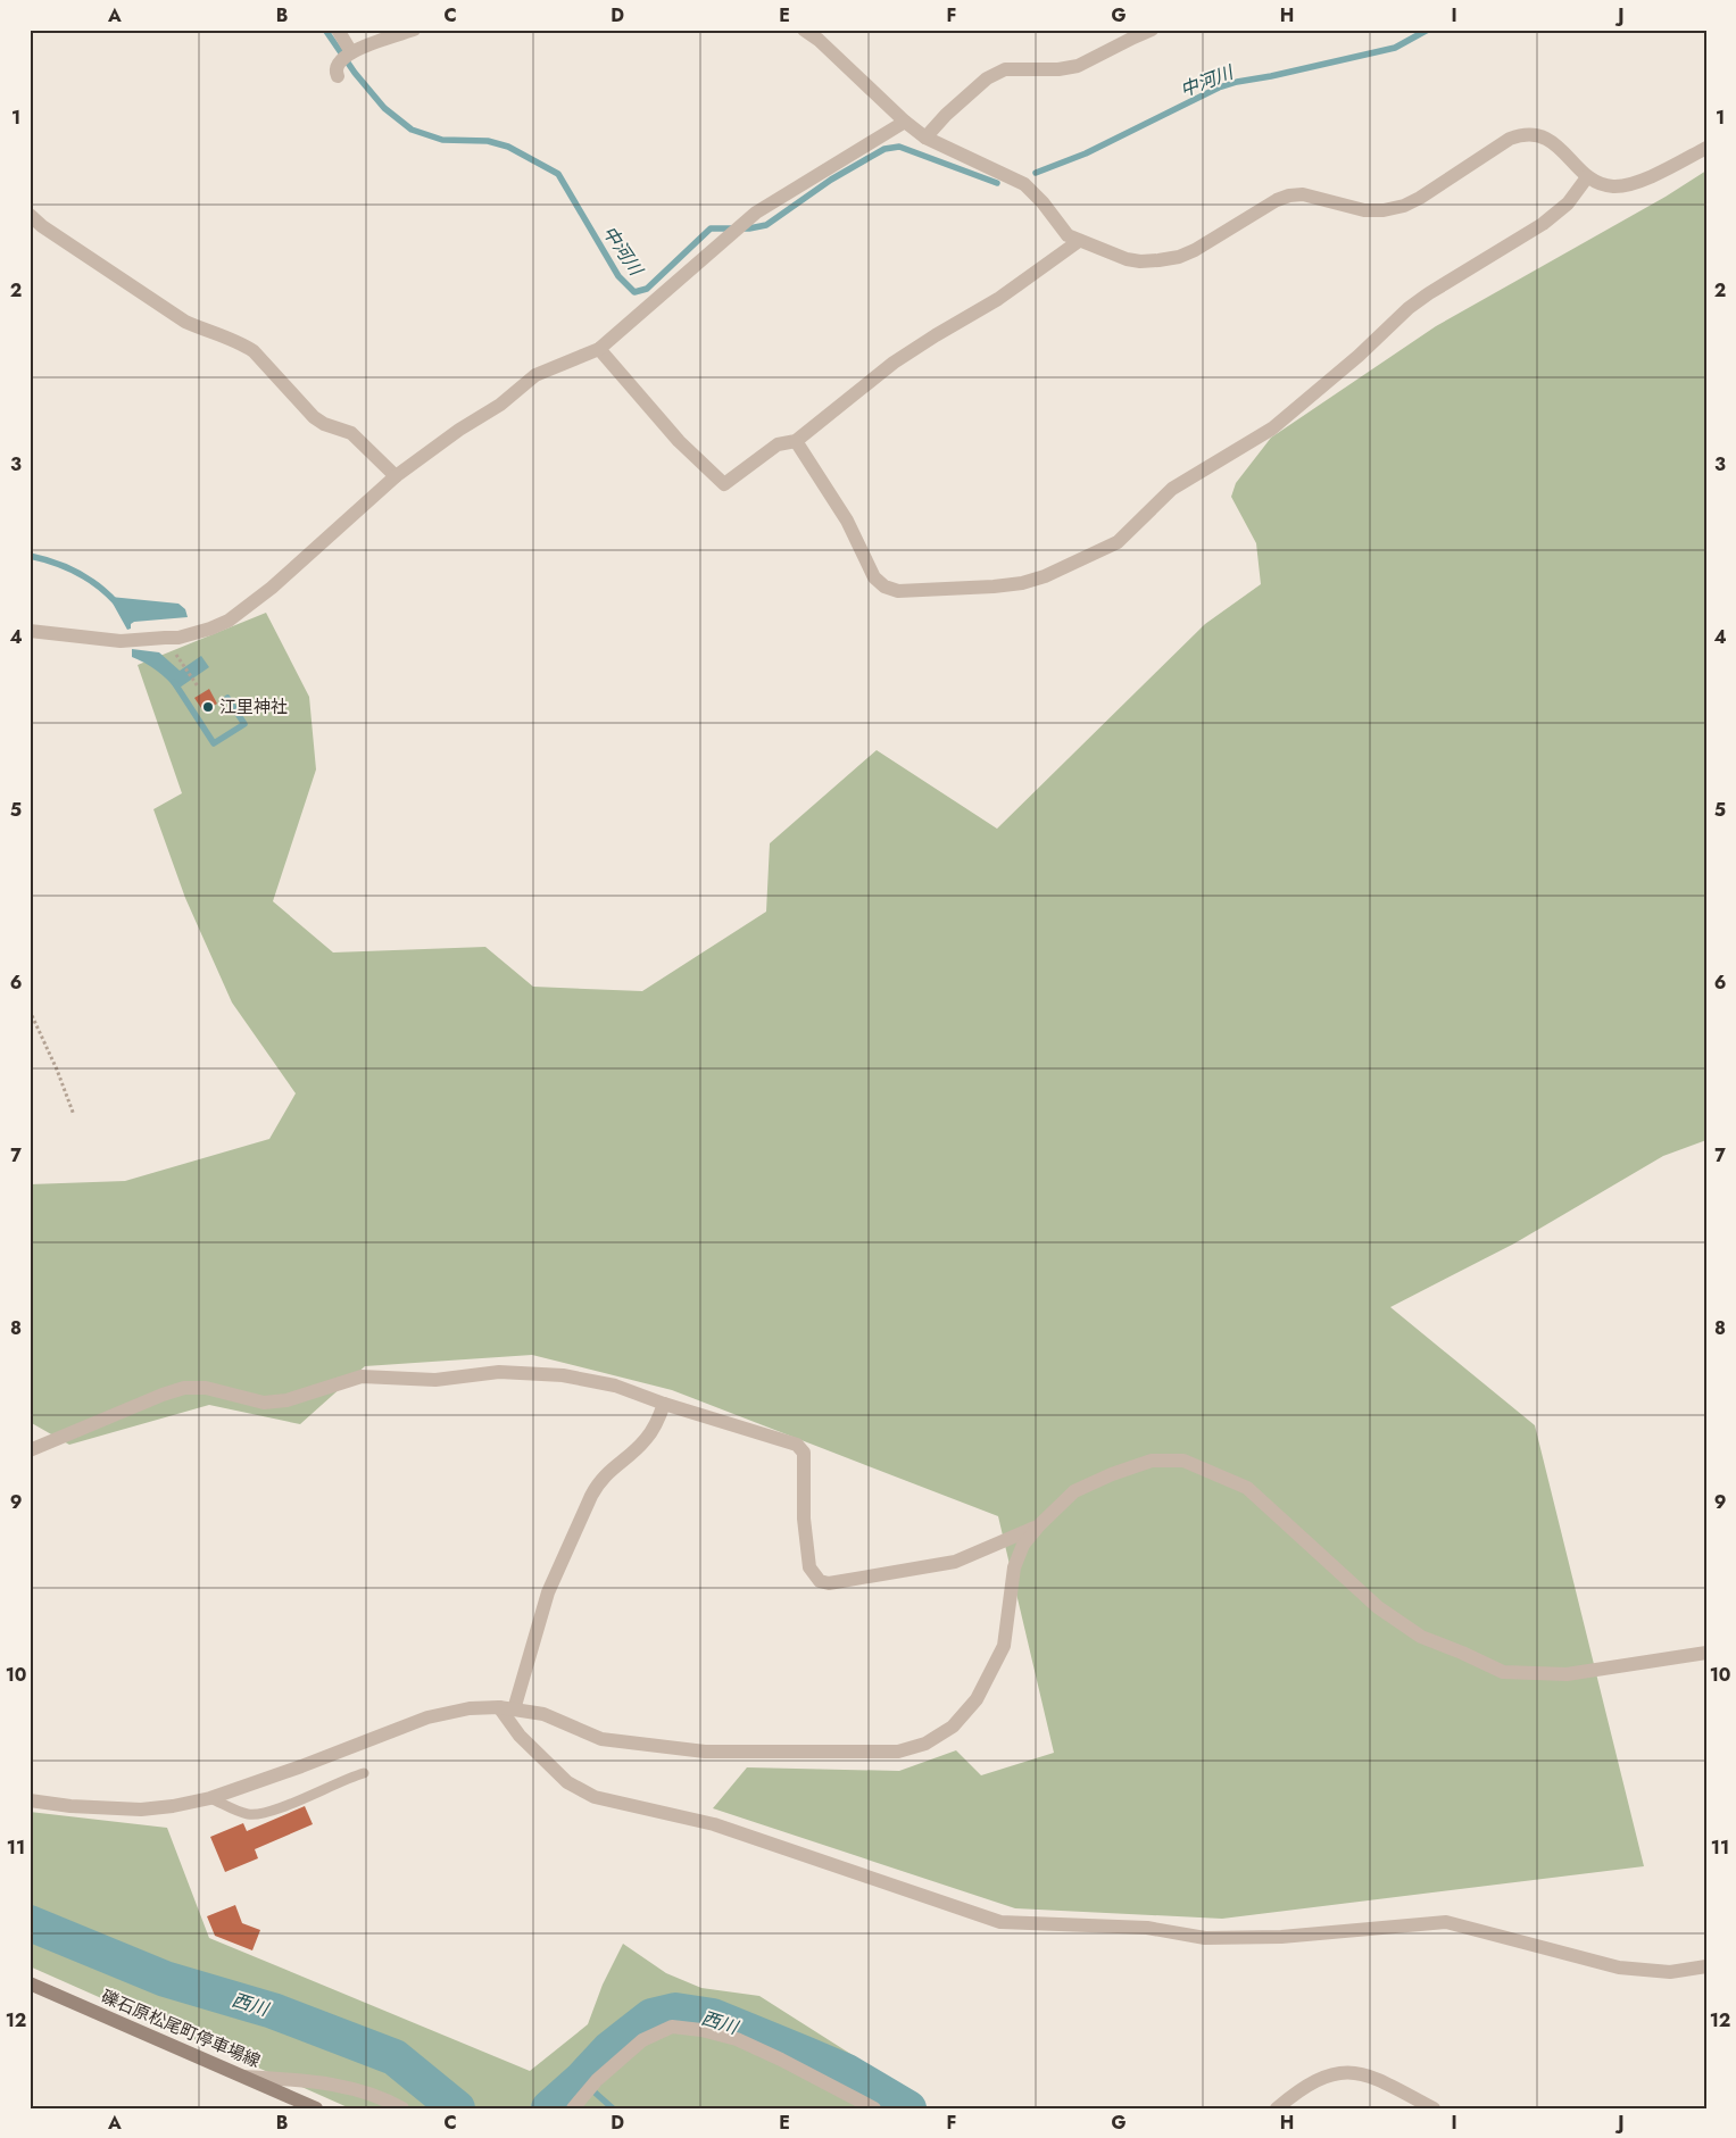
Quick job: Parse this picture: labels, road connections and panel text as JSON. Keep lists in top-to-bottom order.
{
  "streets": {
    "main road": ["礫石原松尾町停車場線"]
  },
  "water": ["中河川", "西川"],
  "places": ["江里神社"],
  "grid": {
    "columns": [
      "A",
      "B",
      "C",
      "D",
      "E",
      "F",
      "G",
      "H",
      "I",
      "J"
    ],
    "rows": [
      "1",
      "2",
      "3",
      "4",
      "5",
      "6",
      "7",
      "8",
      "9",
      "10",
      "11",
      "12"
    ]
  }
}
